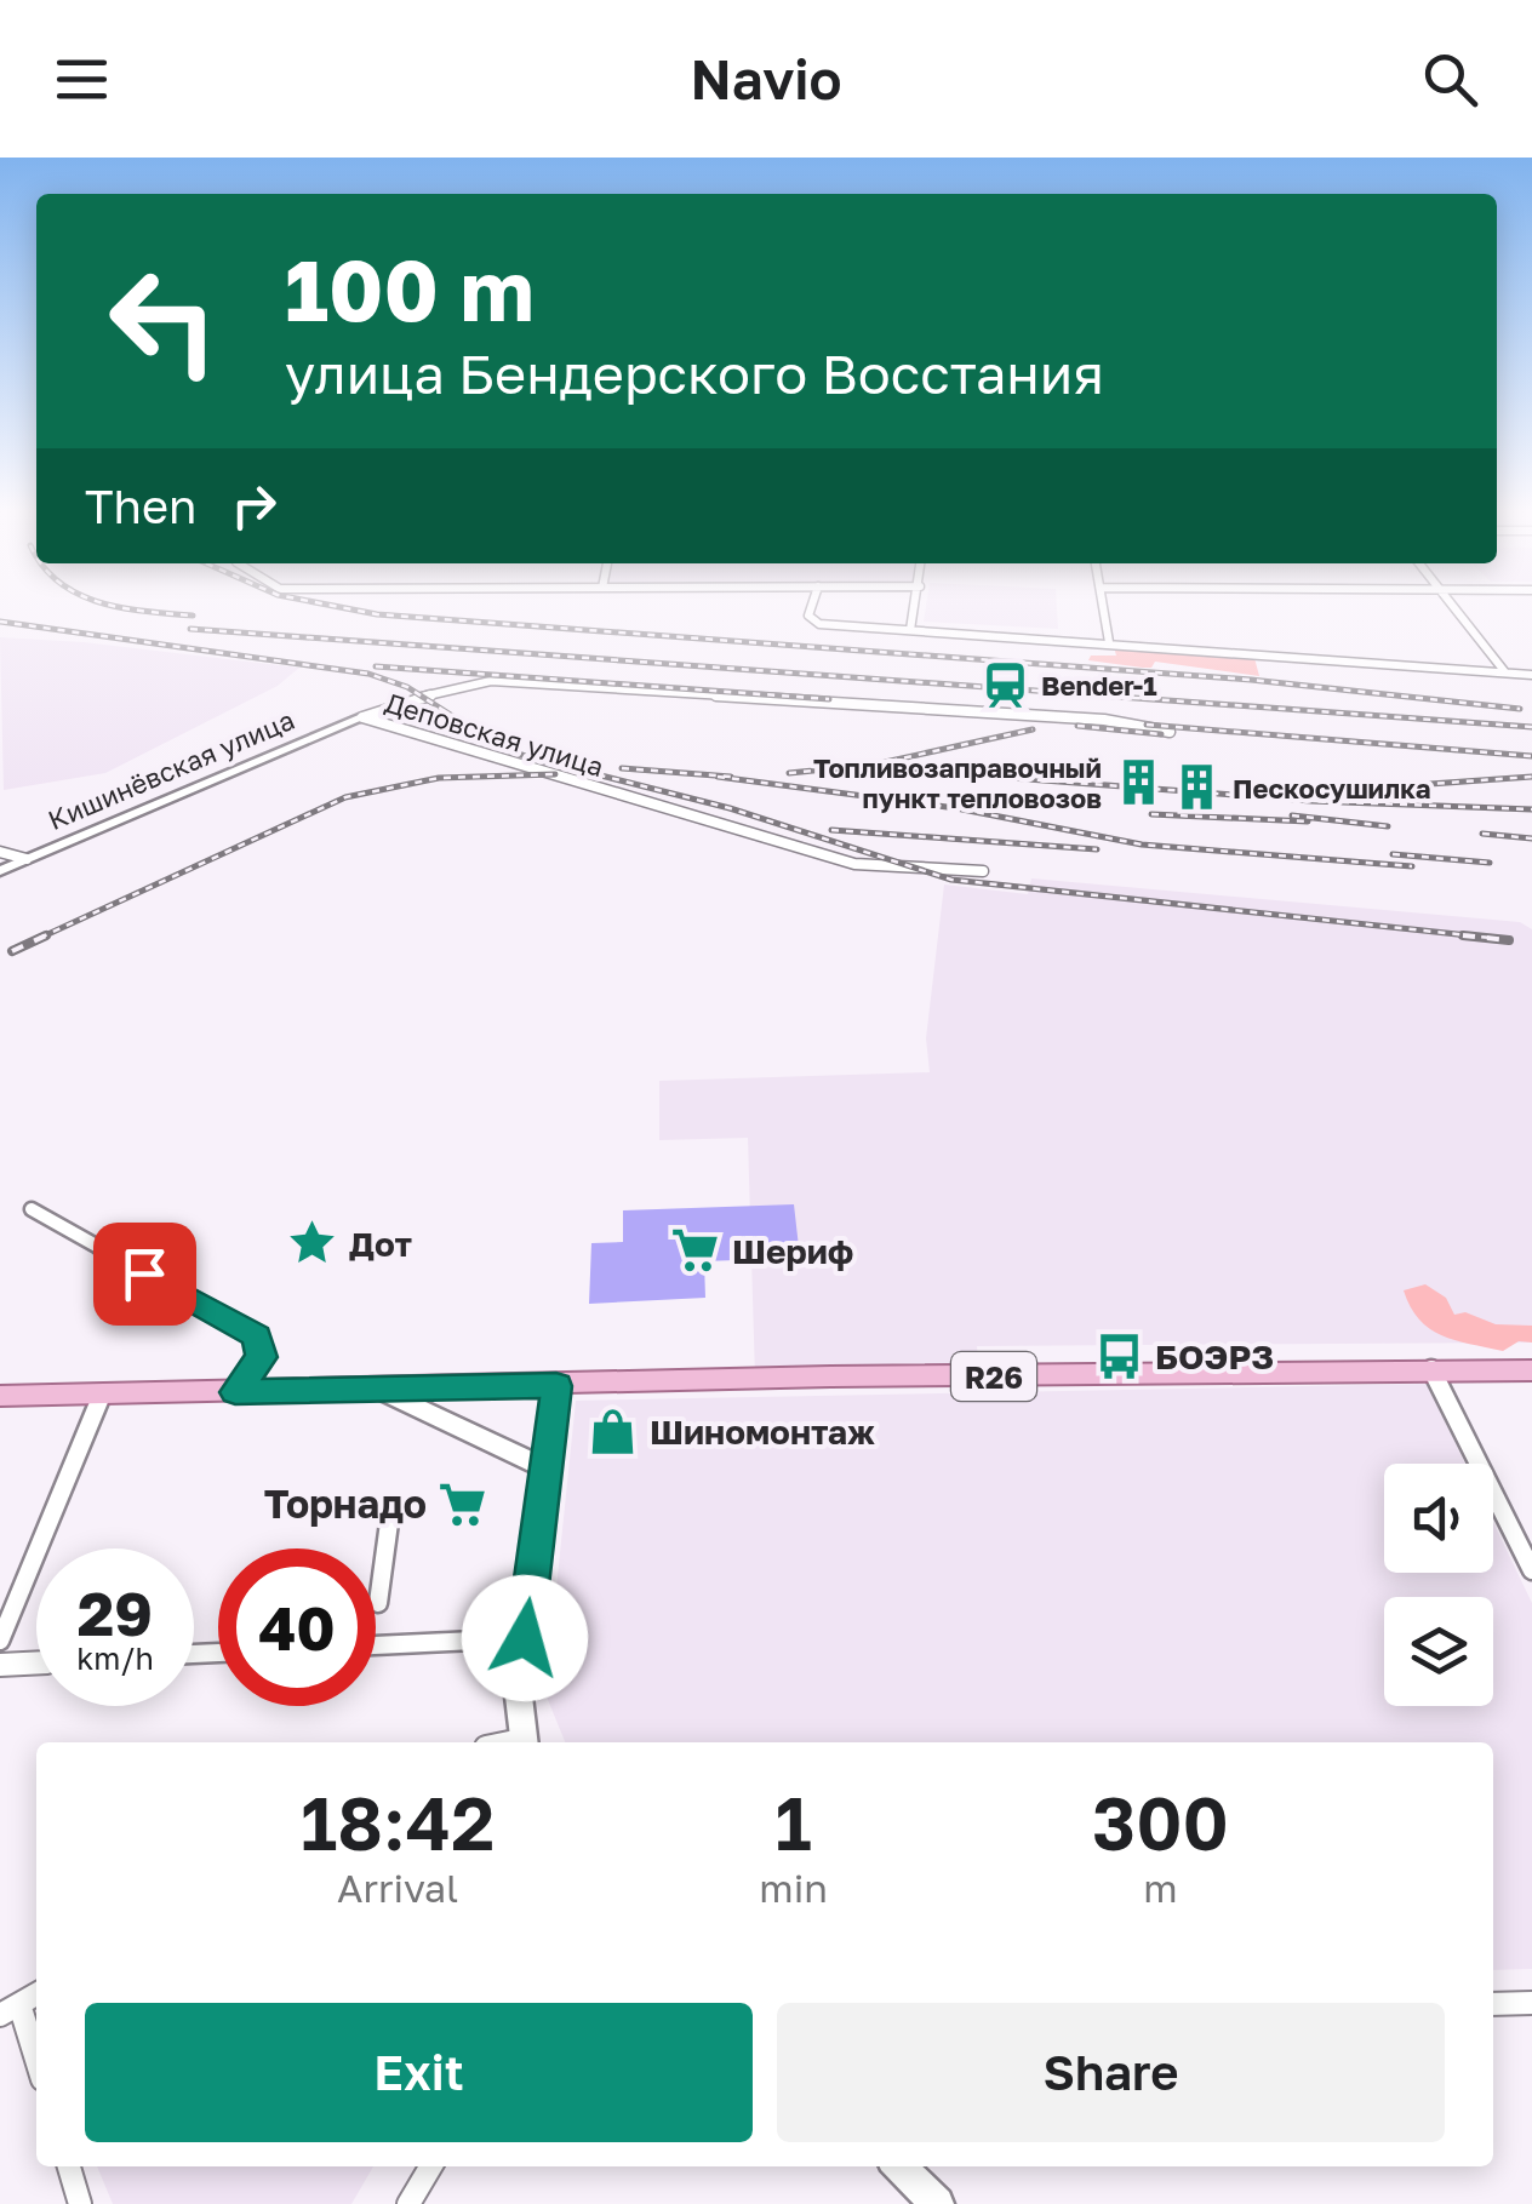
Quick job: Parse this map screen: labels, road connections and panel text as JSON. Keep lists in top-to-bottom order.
{
  "streets": {
    "main road": ["R26"],
    "street": ["Деповская улица", "Кишинёвская улица"]
  },
  "crossings": [
    ["Деповская улица", "Кишинёвская улица"]
  ],
  "places": {
    "station": ["Bender-1"],
    "building": ["Топливозаправочный пункт тепловозов", "Пескосушилка"],
    "place": ["Дот"],
    "supermarket": ["Шериф", "Торнадо"],
    "bus stop": ["БОЭРЗ"],
    "shop": ["Шиномонтаж"]
  },
  "page": {
    "header": "Navio",
    "turn": ["100 m", "улица Бендерского Восстания"],
    "then": "Then",
    "speed": "29 km/h",
    "limit": "40",
    "eta": [
      "18:42",
      "Arrival",
      "1",
      "min",
      "300",
      "m"
    ],
    "buttons": ["Exit", "Share"]
  }
}
